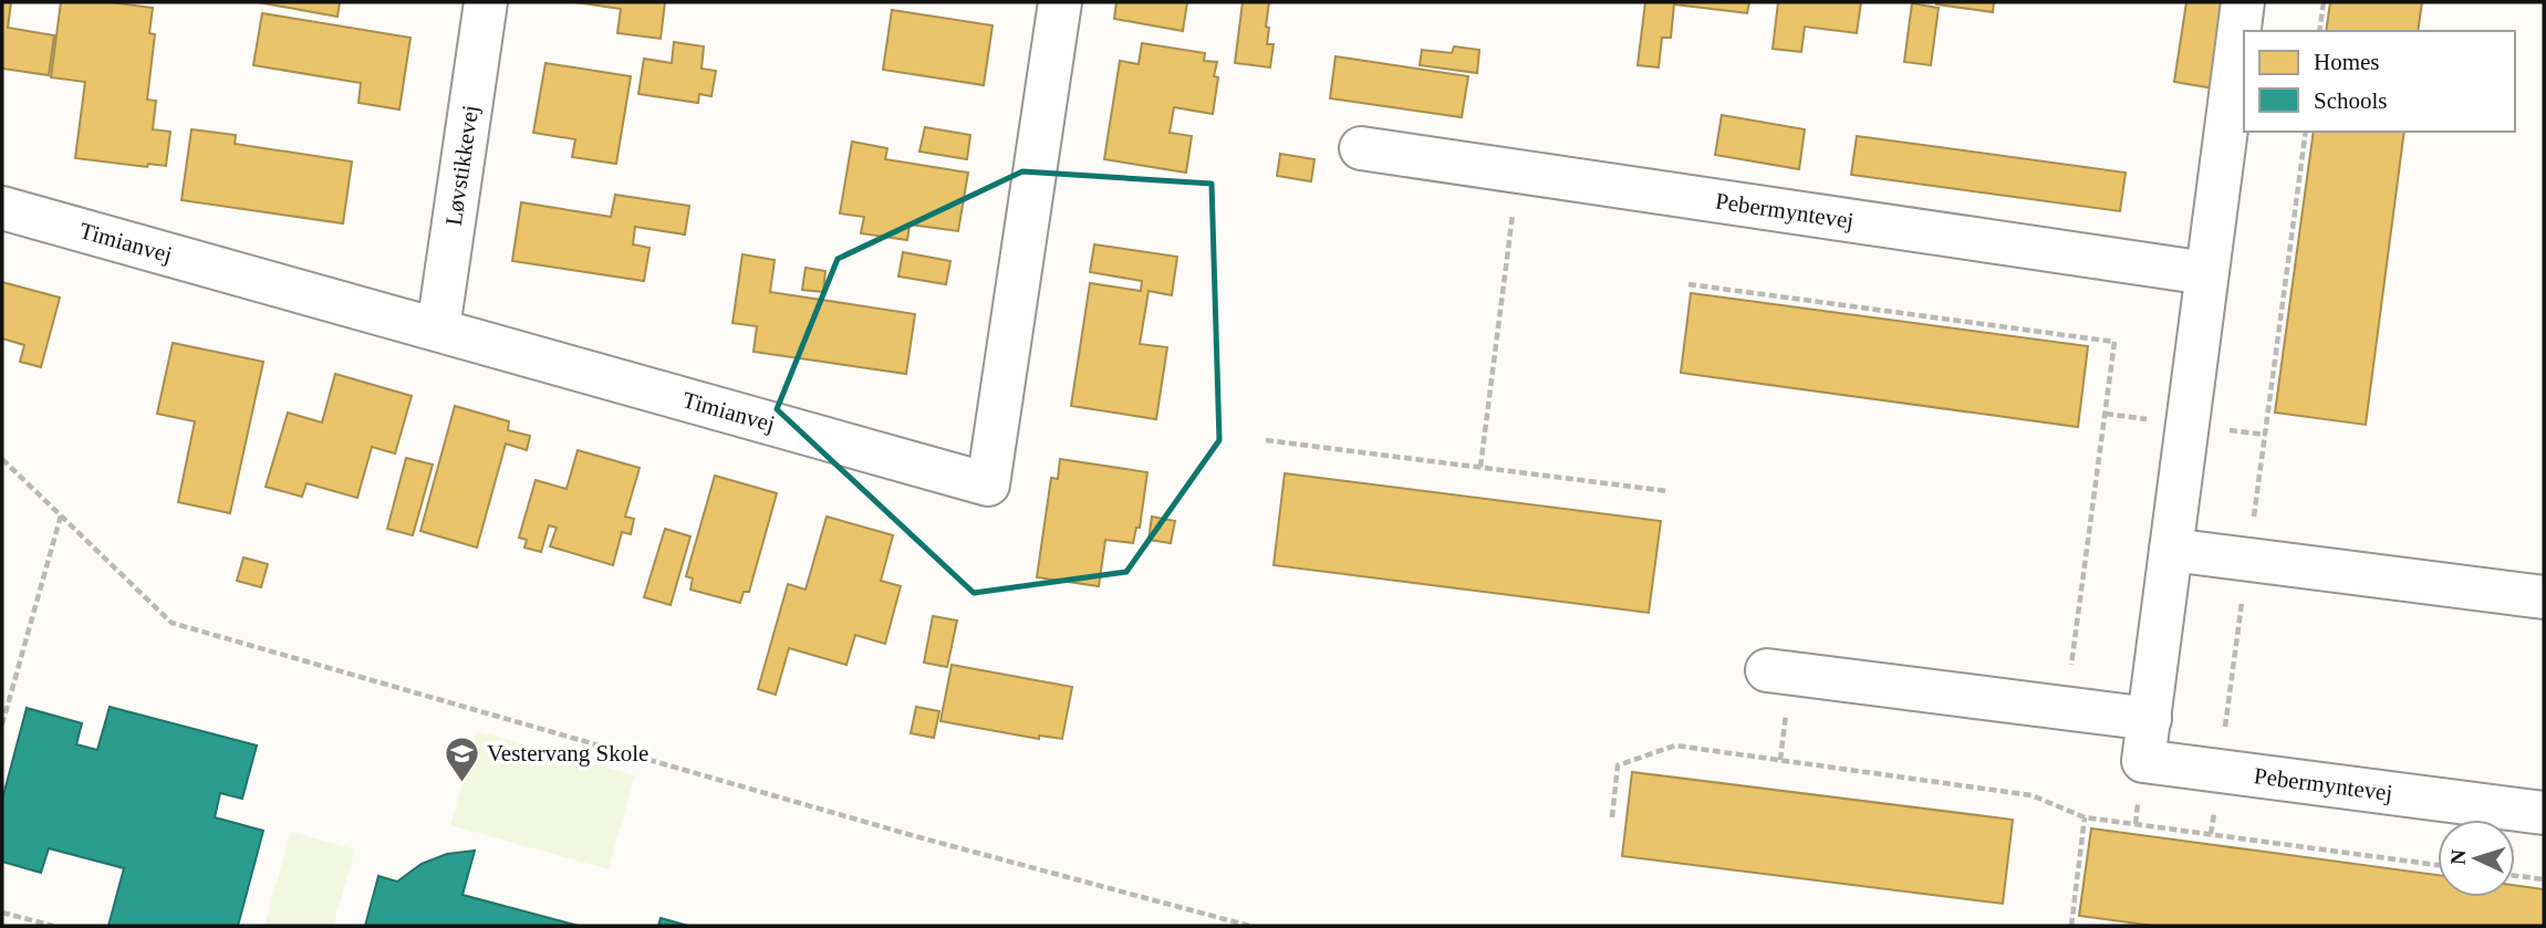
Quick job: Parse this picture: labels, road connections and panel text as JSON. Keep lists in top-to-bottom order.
{
  "streets": {
    "street": ["Løvstikkevej", "Pebermyntevej", "Timianvej"]
  },
  "crossings": [
    ["Løvstikkevej", "Timianvej"]
  ],
  "places": {
    "school or university": ["Vestervang Skole"]
  },
  "legend": ["Homes", "Schools"],
  "north": "left"
}
